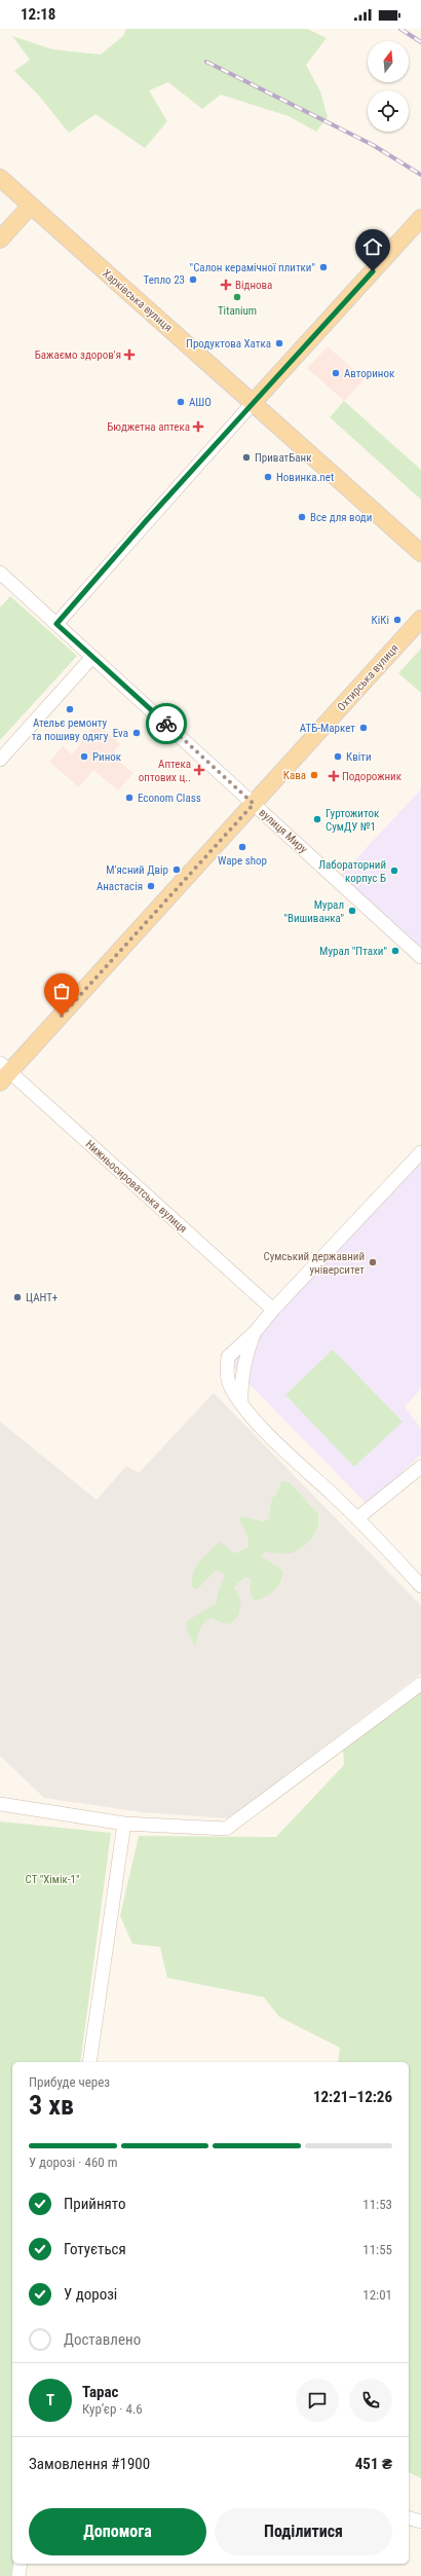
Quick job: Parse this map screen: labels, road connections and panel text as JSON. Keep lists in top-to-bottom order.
{
  "streets": {
    "main road": ["Харківська вулиця", "Охтирська вулиця"],
    "street": ["вулиця Миру", "Нижньосироватська вулиця"]
  },
  "crossings": [
    ["Охтирська вулиця", "вулиця Миру"],
    ["Охтирська вулиця", "Нижньосироватська вулиця"]
  ],
  "parks": ["СТ \"Хімік-1\""],
  "places": {
    "other": [
      "\"Салон керамічної плитки\"",
      "Тепло 23",
      "Titanium",
      "Продуктова Хатка",
      "Авторинок",
      "АШО",
      "ПриватБанк",
      "Новинка.net",
      "Все для води",
      "КіКі",
      "Ательє ремонту та пошиву одягу",
      "АТБ-Маркет",
      "Eva",
      "Ринок",
      "Квіти",
      "Кава",
      "Econom Class",
      "Гуртожиток СумДУ №1",
      "Wape shop",
      "М'ясний Двір",
      "Лабораторний корпус Б",
      "Анастасія",
      "Мурал \"Вишиванка\"",
      "Мурал \"Птахи\"",
      "Сумський державний університет",
      "ЦАНТ+"
    ],
    "health": [
      "Віднова",
      "Бажаємо здоров'я",
      "Бюджетна аптека",
      "Аптека оптових ц..",
      "Подорожник"
    ]
  },
  "north": "top",
  "page": {
    "status": "12:18",
    "heading": ["3 хв", "Прибуде через", "12:21–12:26"],
    "panel": [
      "Тарас",
      "Кур’єр · 4.6",
      "Замовлення #1900",
      "451 ₴"
    ],
    "bar": "У дорозі · 460 m",
    "list": [
      ["Прийнято", "11:53"],
      ["Готується", "11:55"],
      ["У дорозі", "12:01"],
      "Доставлено"
    ],
    "round": "Т",
    "buttons": ["Допомога", "Поділитися"]
  }
}
